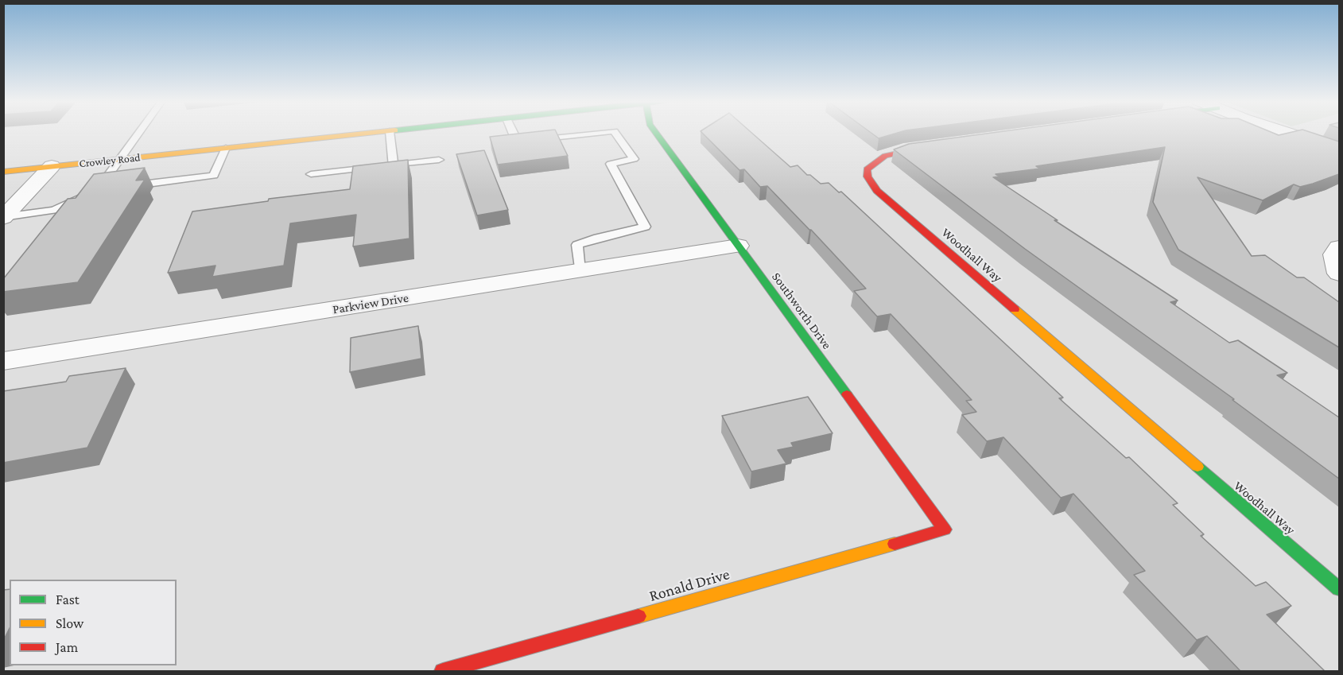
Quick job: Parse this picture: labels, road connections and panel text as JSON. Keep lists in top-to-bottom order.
{
  "streets": {
    "street": [
      "Crowley Road",
      "Woodhall Way",
      "Parkview Drive",
      "Southworth Drive",
      "Ronald Drive"
    ]
  },
  "crossings": [
    ["Parkview Drive", "Southworth Drive"],
    ["Southworth Drive", "Ronald Drive"]
  ],
  "legend": ["Fast", "Slow", "Jam"]
}
